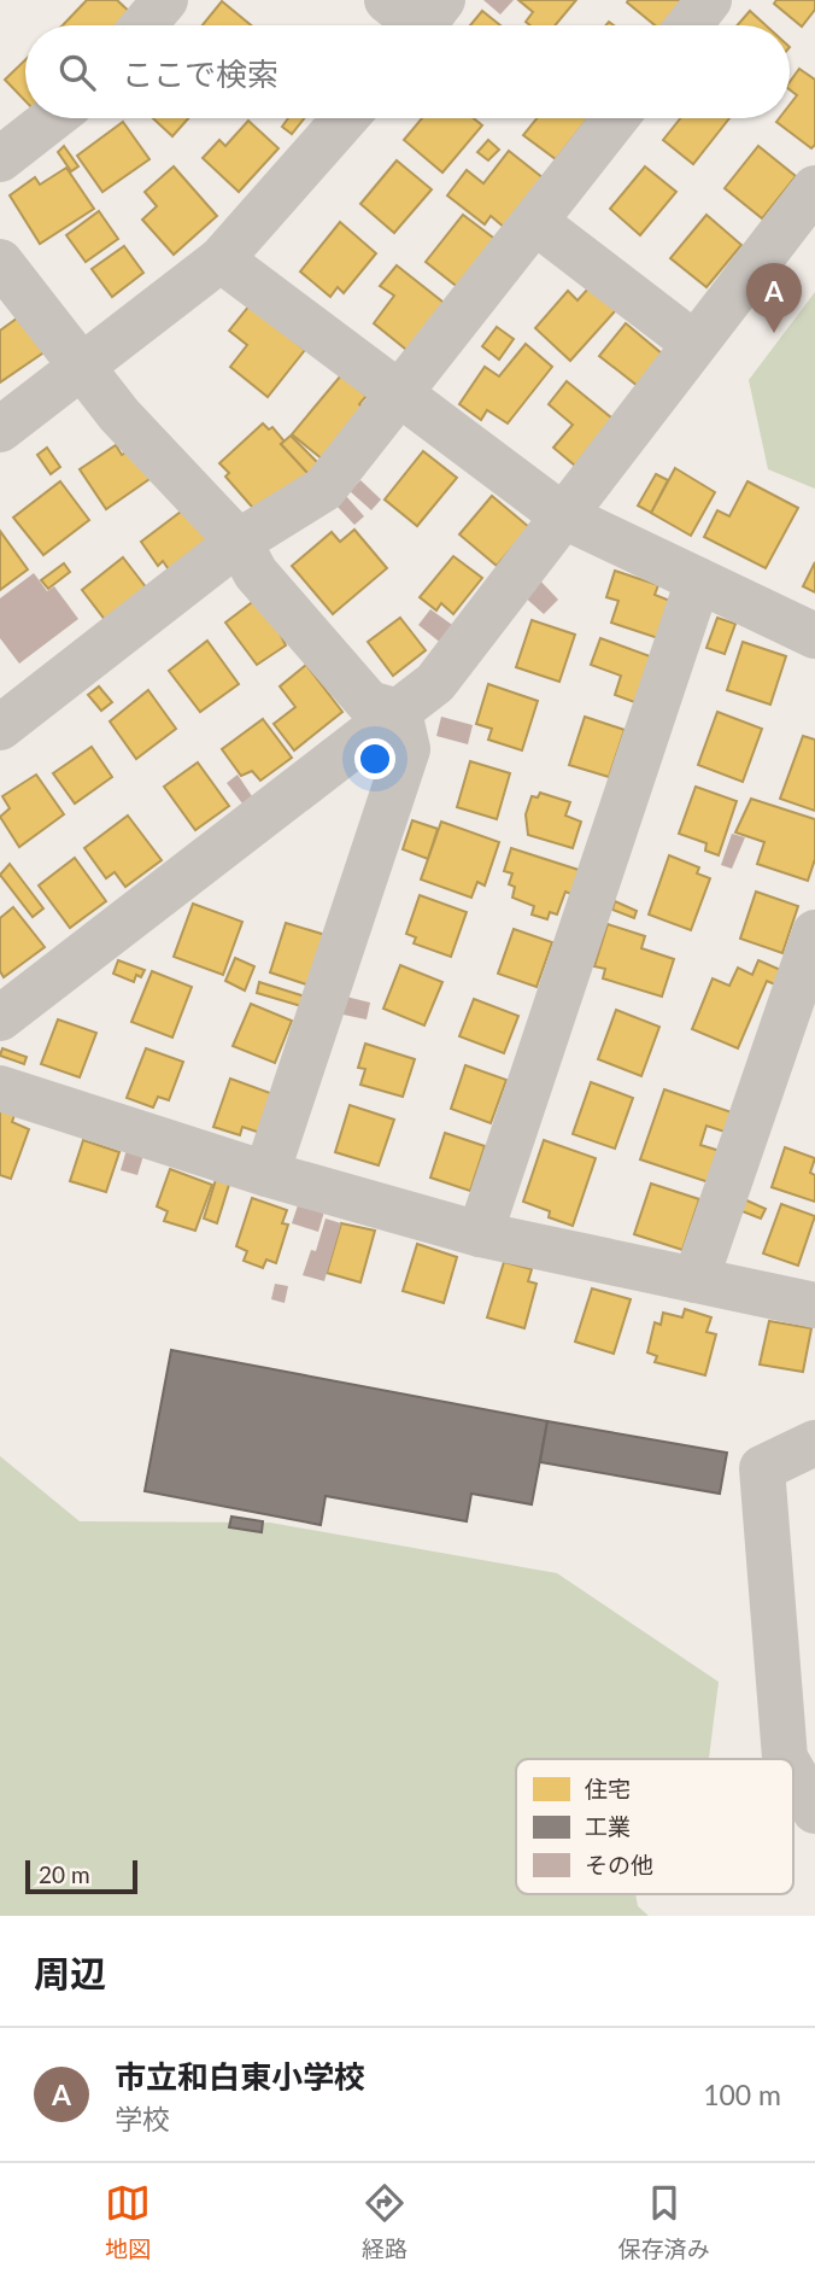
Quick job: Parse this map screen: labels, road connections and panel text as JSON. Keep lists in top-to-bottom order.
{
  "legend": ["住宅", "工業", "その他"],
  "scale_bar": "20 m",
  "page": {
    "search": "ここで検索",
    "pins": "A",
    "scale": "20 m",
    "heading": "周辺",
    "list": [
      {
        "mark": "A",
        "name": "市立和白東小学校",
        "note": "学校",
        "value": "100 m"
      }
    ],
    "nav": ["地図", "経路", "保存済み"]
  }
}
